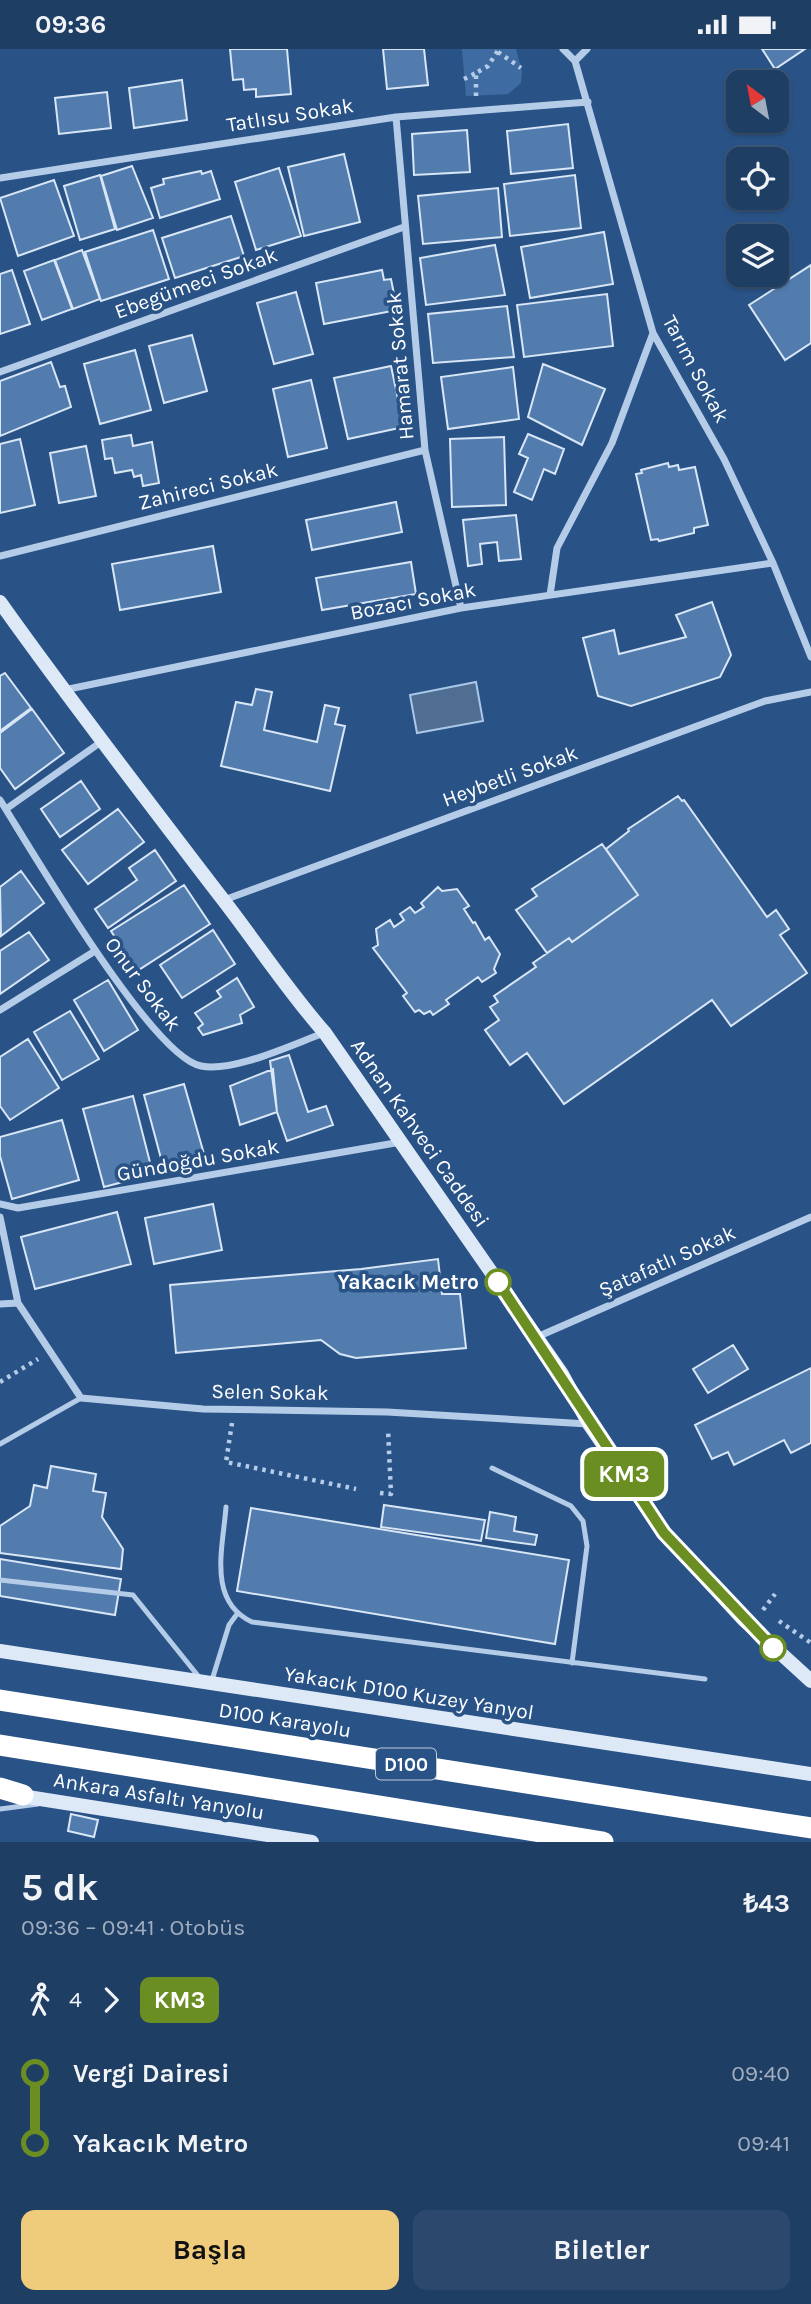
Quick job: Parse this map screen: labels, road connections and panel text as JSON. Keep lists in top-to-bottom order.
{
  "streets": {
    "highway": ["D100 Karayolu", "D100"],
    "main road": ["Adnan Kahveci Caddesi", "Yakacık D100 Kuzey Yanyol", "Ankara Asfaltı Yanyolu"],
    "street": [
      "Tatlısu Sokak",
      "Ebegümeci Sokak",
      "Hamarat Sokak",
      "Tarım Sokak",
      "Zahireci Sokak",
      "Bozacı Sokak",
      "Heybetli Sokak",
      "Onur Sokak",
      "Gündoğdu Sokak",
      "Şatafatlı Sokak",
      "Selen Sokak"
    ]
  },
  "crossings": [
    ["Tatlısu Sokak", "Hamarat Sokak"],
    ["Tatlısu Sokak", "Tarım Sokak"],
    ["Ebegümeci Sokak", "Hamarat Sokak"],
    ["Hamarat Sokak", "Zahireci Sokak"],
    ["Hamarat Sokak", "Bozacı Sokak"],
    ["Tarım Sokak", "Bozacı Sokak"],
    ["Bozacı Sokak", "Adnan Kahveci Caddesi"],
    ["Heybetli Sokak", "Adnan Kahveci Caddesi"],
    ["Onur Sokak", "Adnan Kahveci Caddesi"],
    ["Adnan Kahveci Caddesi", "Gündoğdu Sokak"],
    ["Adnan Kahveci Caddesi", "Şatafatlı Sokak"],
    ["Adnan Kahveci Caddesi", "Selen Sokak"]
  ],
  "places": ["Yakacık Metro"],
  "lines": ["bus line KM3"],
  "north": "top left",
  "page": {
    "status": "09:36",
    "on_map": "KM3",
    "heading": ["5 dk", "09:36 – 09:41 · Otobüs", "₺43"],
    "legs": ["4", "KM3"],
    "list": [
      {
        "name": "Vergi Dairesi",
        "value": "09:40"
      },
      {
        "name": "Yakacık Metro",
        "value": "09:41"
      }
    ],
    "buttons": ["Başla", "Biletler"]
  }
}
